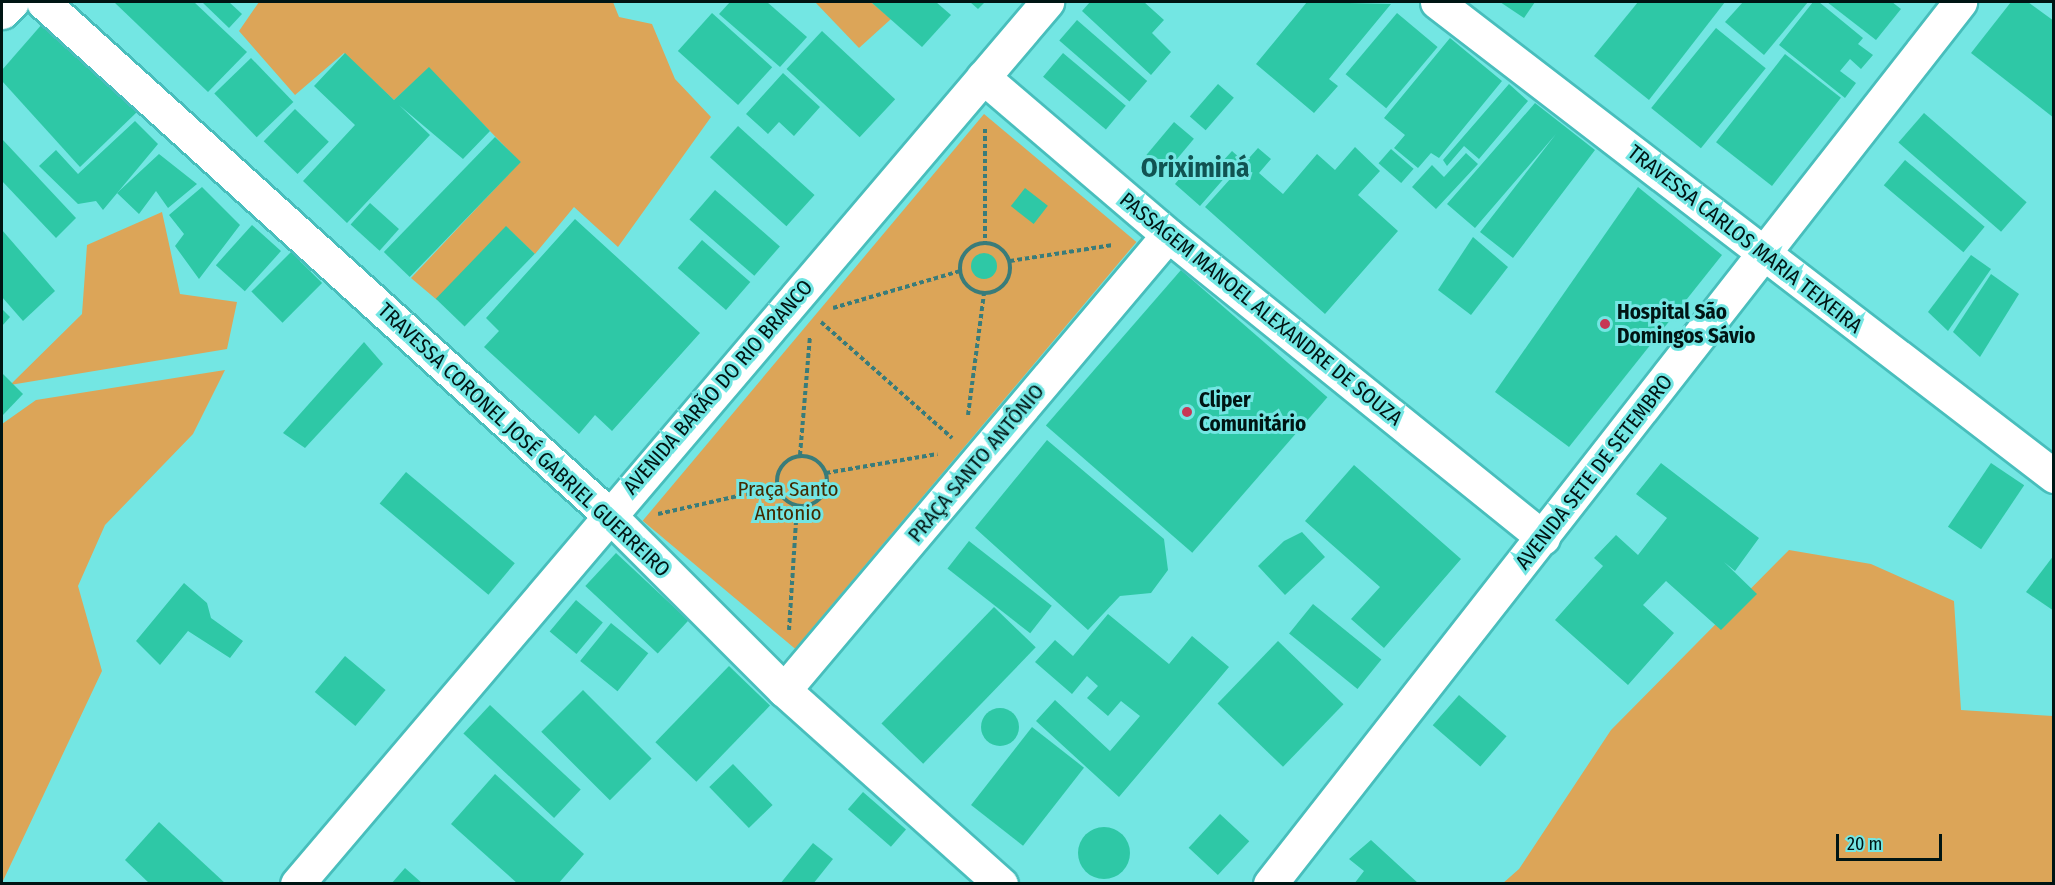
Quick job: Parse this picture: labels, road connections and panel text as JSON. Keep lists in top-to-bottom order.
{
  "streets": {
    "street": [
      "TRAVESSA CARLOS MARIA TEIXEIRA",
      "PASSAGEM MANOEL ALEXANDRE DE SOUZA",
      "AVENIDA BARÃO DO RIO BRANCO",
      "TRAVESSA CORONEL JOSÉ GABRIEL GUERREIRO",
      "PRAÇA SANTO ANTÔNIO",
      "AVENIDA SETE DE SETEMBRO"
    ]
  },
  "crossings": [
    ["TRAVESSA CARLOS MARIA TEIXEIRA", "AVENIDA SETE DE SETEMBRO"],
    ["PASSAGEM MANOEL ALEXANDRE DE SOUZA", "AVENIDA BARÃO DO RIO BRANCO"],
    ["PASSAGEM MANOEL ALEXANDRE DE SOUZA", "PRAÇA SANTO ANTÔNIO"],
    ["PASSAGEM MANOEL ALEXANDRE DE SOUZA", "AVENIDA SETE DE SETEMBRO"],
    ["AVENIDA BARÃO DO RIO BRANCO", "TRAVESSA CORONEL JOSÉ GABRIEL GUERREIRO"],
    ["TRAVESSA CORONEL JOSÉ GABRIEL GUERREIRO", "PRAÇA SANTO ANTÔNIO"]
  ],
  "districts": ["Oriximiná"],
  "parks": ["Praça Santo Antonio"],
  "places": ["Hospital São Domingos Sávio", "Cliper Comunitário"],
  "scale_bar": "20 m"
}
